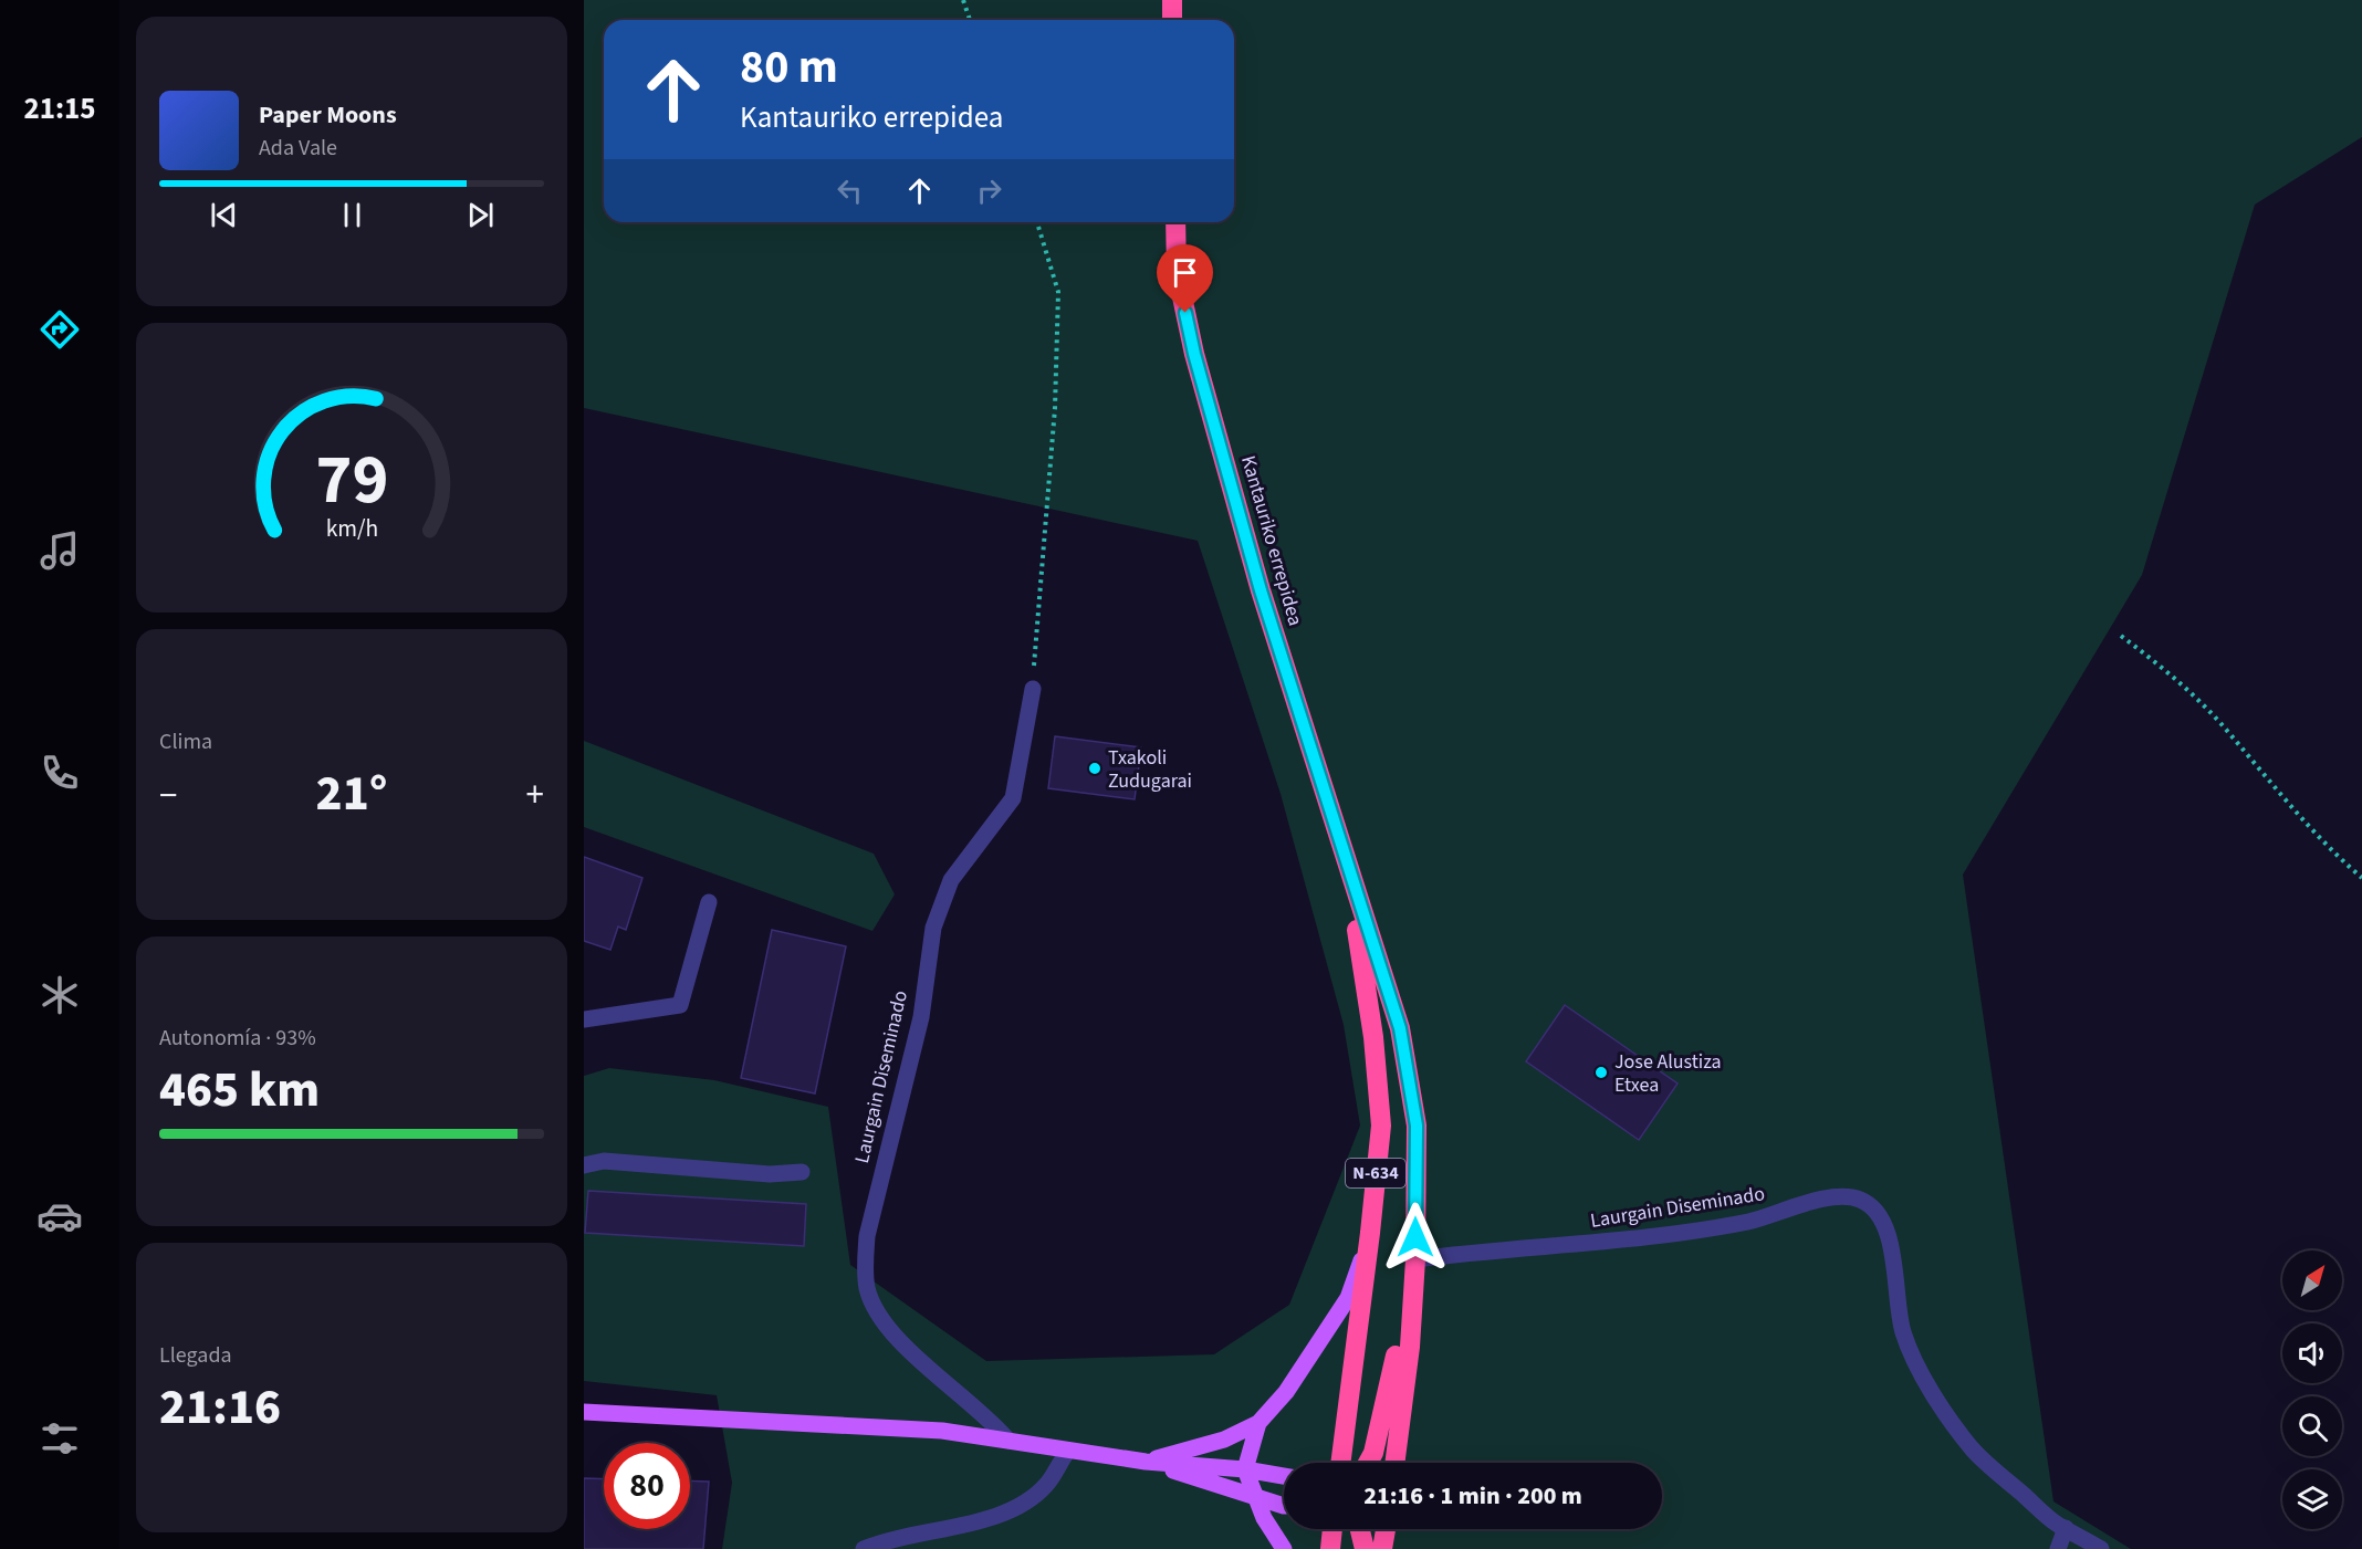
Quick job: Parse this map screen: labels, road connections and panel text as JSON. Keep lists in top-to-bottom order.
{
  "streets": {
    "highway": ["Kantauriko errepidea", "N-634"],
    "street": ["Laurgain Diseminado"]
  },
  "crossings": [
    ["Kantauriko errepidea", "N-634"],
    ["Laurgain Diseminado", "N-634"]
  ],
  "places": ["Txakoli Zudugarai", "Jose Alustiza Etxea"],
  "north": "top right",
  "page": {
    "tabs": "21:15",
    "turn": ["80 m", "Kantauriko errepidea"],
    "song": ["Paper Moons", "Ada Vale"],
    "tile": [
      "Clima",
      ["Autonomía · 93%", "465 km"],
      ["Llegada", "21:16"]
    ],
    "heat": ["−", "21°", "+"],
    "limit": "80",
    "trip": "21:16 · 1 min · 200 m",
    "gauge": ["79", "km/h"]
  }
}
